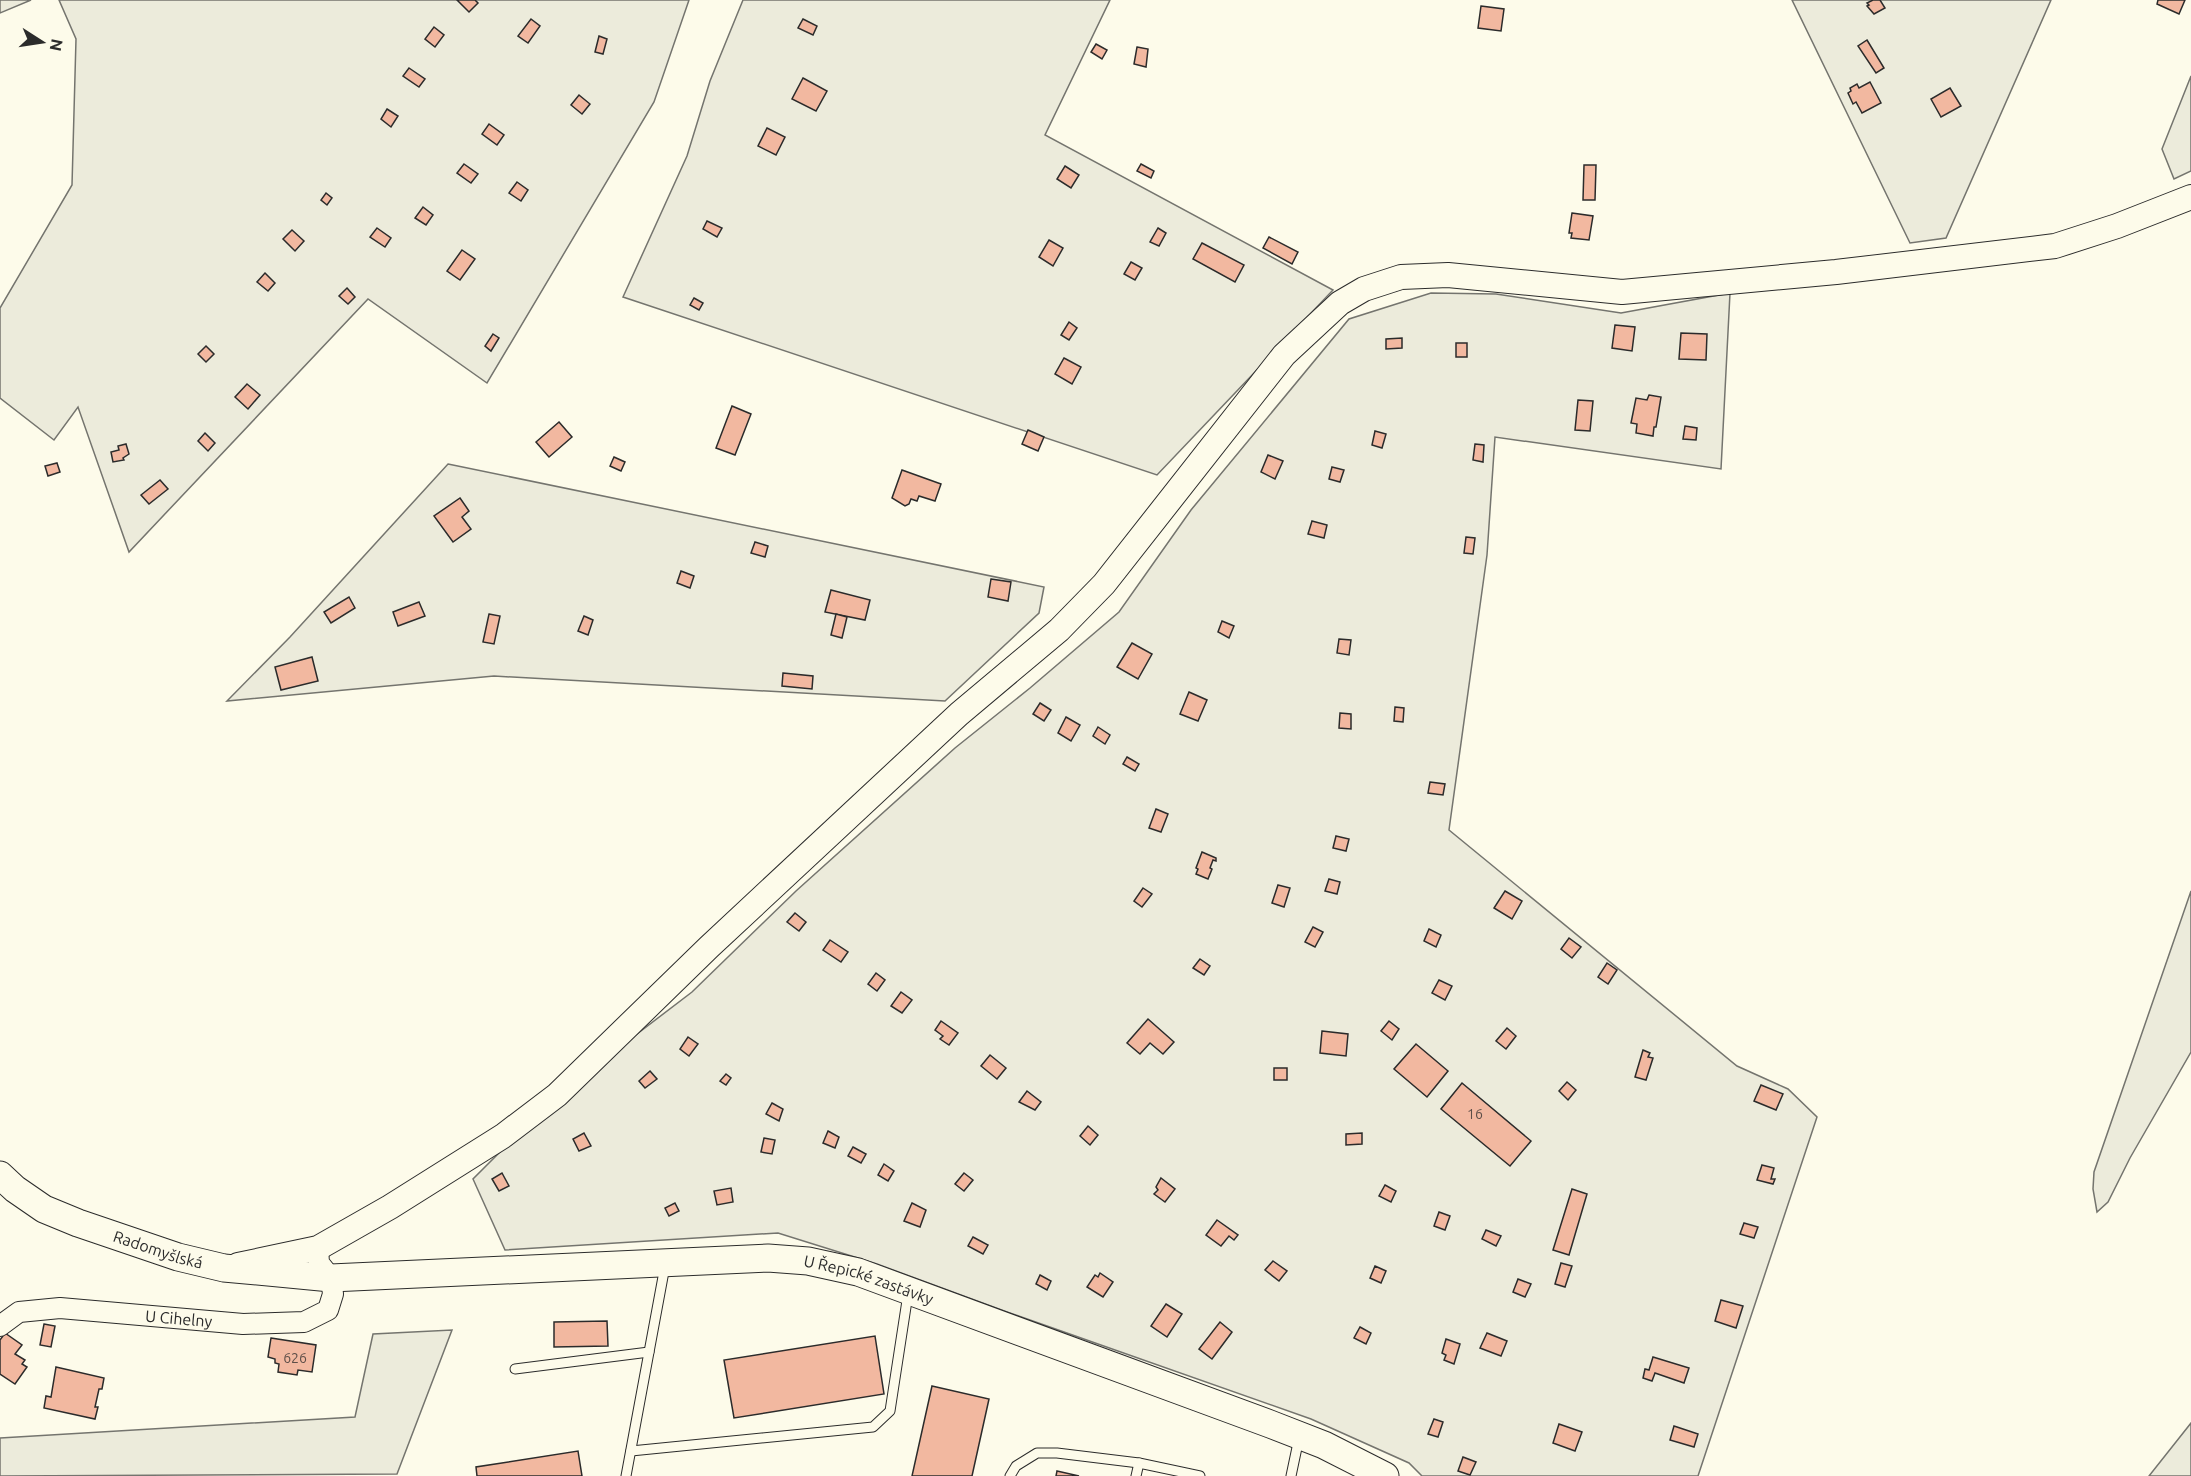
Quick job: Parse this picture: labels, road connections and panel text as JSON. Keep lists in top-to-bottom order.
{
  "streets": {
    "main road": ["Radomyšlská", "U Řepické zastávky"],
    "street": ["U Cihelny"]
  },
  "crossings": [
    ["Radomyšlská", "U Řepické zastávky"],
    ["Radomyšlská", "U Cihelny"],
    ["U Řepické zastávky", "U Cihelny"]
  ],
  "house_numbers": ["16", "626"],
  "north": "right"
}
